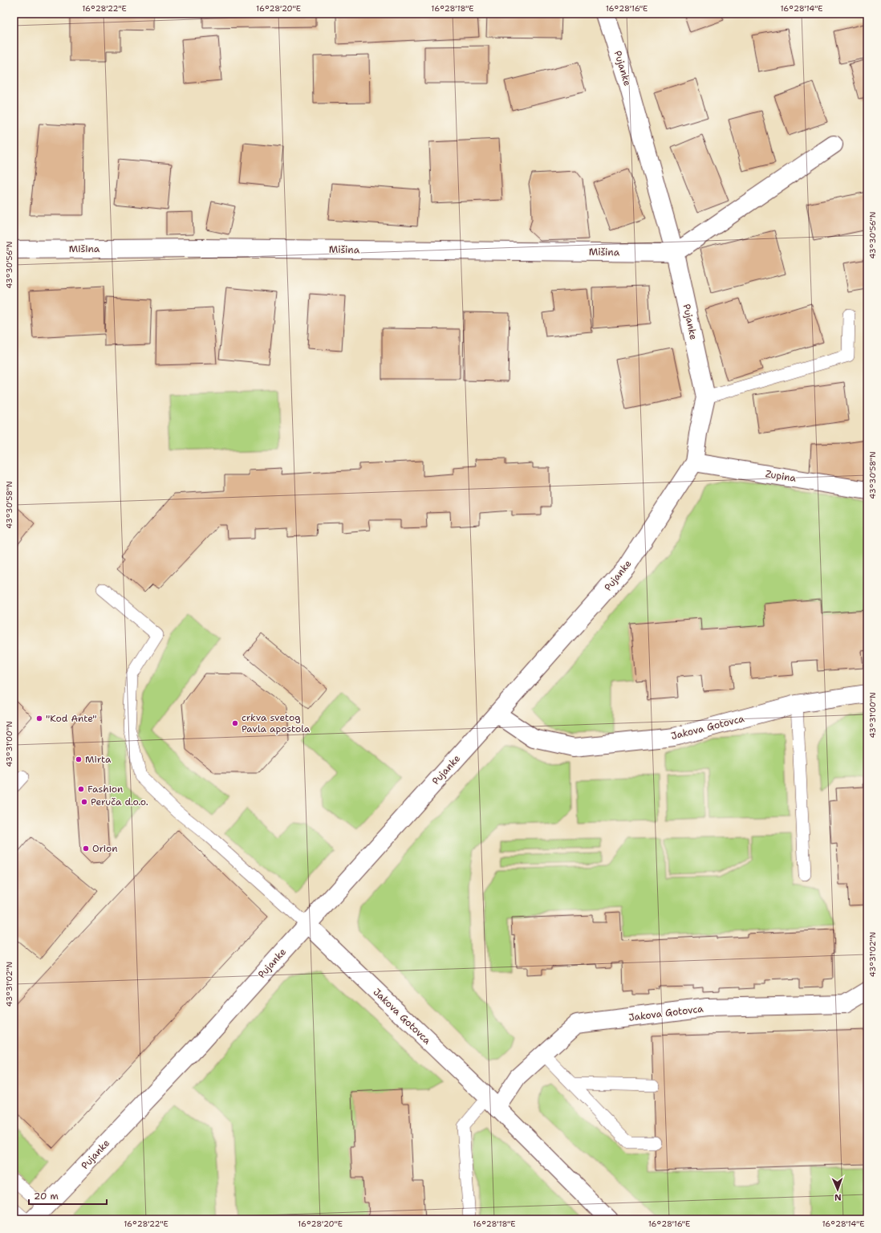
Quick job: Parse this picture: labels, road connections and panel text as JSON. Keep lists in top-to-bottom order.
{
  "streets": {
    "street": [
      "Pujanke",
      "Mišina",
      "Zupina",
      "Jakova Gotovca"
    ]
  },
  "crossings": [
    ["Pujanke", "Mišina"],
    ["Pujanke", "Zupina"],
    ["Pujanke", "Jakova Gotovca"]
  ],
  "places": [
    "\"Kod Ante\"",
    "crkva svetog Pavla apostola",
    "Mirta",
    "Fashion",
    "Peruča d.o.o.",
    "Orion"
  ],
  "scale_bar": "20 m",
  "north": "bottom",
  "coordinates": [
    "16°28'22\"E",
    "16°28'20\"E",
    "16°28'18\"E",
    "16°28'16\"E",
    "16°28'14\"E",
    "43°30'56\"N",
    "43°30'58\"N",
    "43°31'00\"N",
    "43°31'02\"N"
  ]
}
